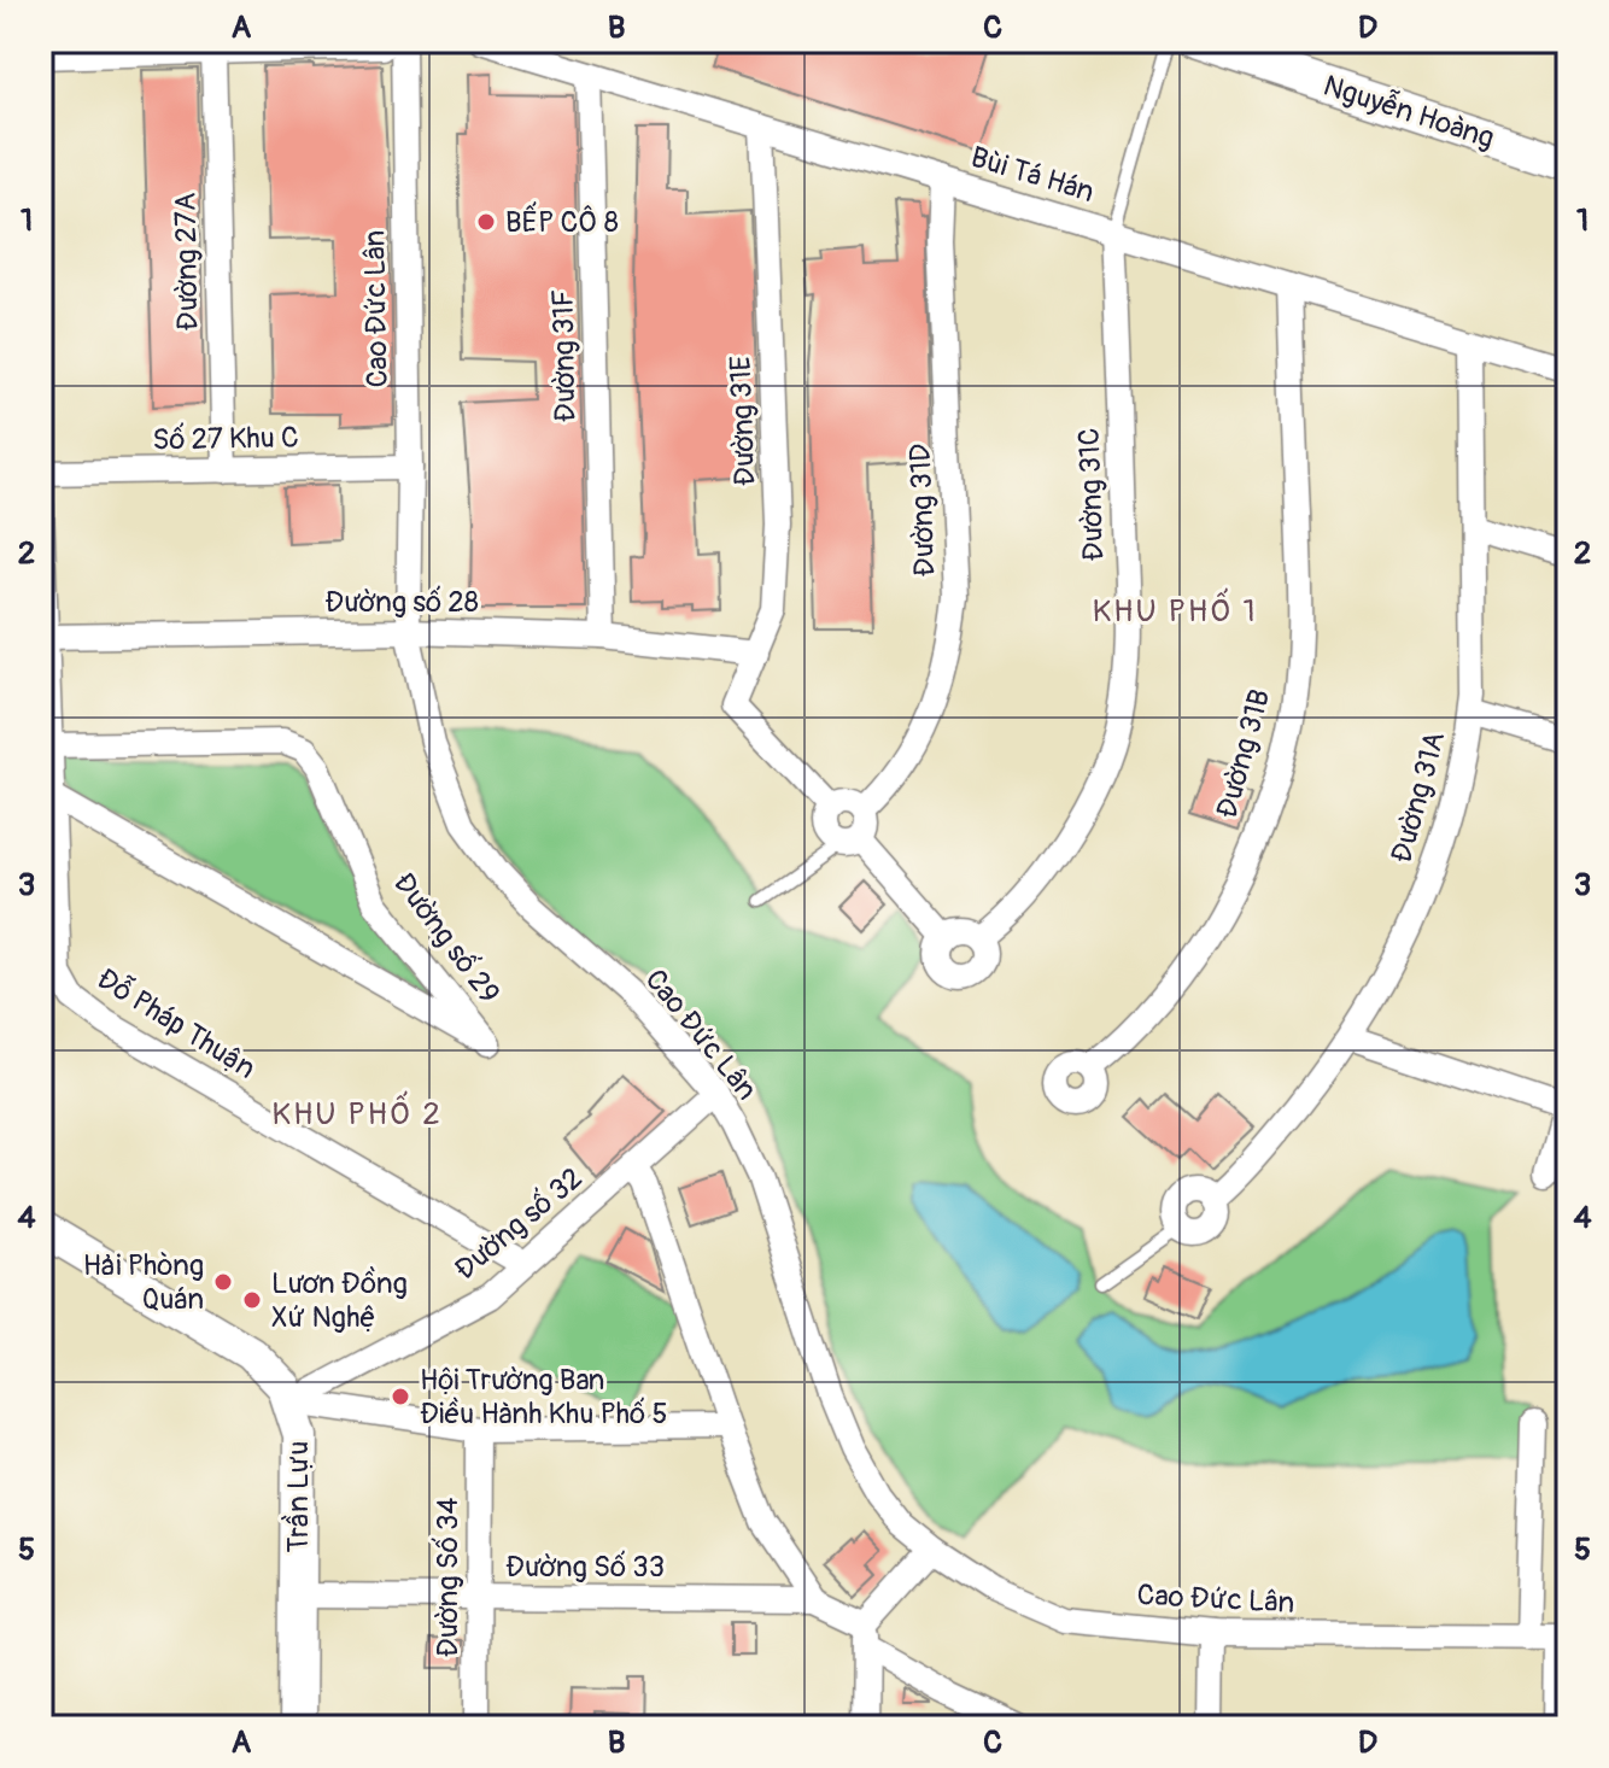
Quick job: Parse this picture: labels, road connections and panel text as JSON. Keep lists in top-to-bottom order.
{
  "streets": {
    "street": [
      "Nguyễn Hoàng",
      "Bùi Tá Hán",
      "Đường 27A",
      "Cao Đức Lân",
      "Đường 31F",
      "Đường 31E",
      "Số 27 Khu C",
      "Đường 31C",
      "Đường 31D",
      "Đường số 28",
      "Đường 31B",
      "Đường 31A",
      "Đường số 29",
      "Đỗ Pháp Thuận",
      "Đường số 32",
      "Trần Lựu",
      "Đường Số 33",
      "Đường Số 34"
    ]
  },
  "crossings": [
    ["Bùi Tá Hán", "Đường 31F"],
    ["Bùi Tá Hán", "Đường 31E"],
    ["Bùi Tá Hán", "Đường 31C"],
    ["Bùi Tá Hán", "Đường 31D"],
    ["Bùi Tá Hán", "Đường 31B"],
    ["Bùi Tá Hán", "Đường 31A"],
    ["Đường 27A", "Số 27 Khu C"],
    ["Cao Đức Lân", "Số 27 Khu C"],
    ["Cao Đức Lân", "Đường số 28"],
    ["Cao Đức Lân", "Đường số 32"],
    ["Đường 31F", "Đường số 28"],
    ["Đường 31E", "Đường 31D"],
    ["Đường 31E", "Đường số 28"],
    ["Đường số 28", "Đỗ Pháp Thuận"],
    ["Đường số 29", "Đỗ Pháp Thuận"],
    ["Đỗ Pháp Thuận", "Đường số 32"],
    ["Đường số 32", "Trần Lựu"],
    ["Trần Lựu", "Đường Số 33"],
    ["Đường Số 33", "Đường Số 34"]
  ],
  "districts": ["KHU PHỐ 1", "KHU PHỐ 2"],
  "places": [
    "BẾP CÔ 8",
    "Hải Phòng Quán",
    "Lươn Đồng Xứ Nghệ",
    "Hội Trường Ban Điều Hành Khu Phố 5"
  ],
  "grid": {
    "columns": [
      "A",
      "B",
      "C",
      "D"
    ],
    "rows": [
      "1",
      "2",
      "3",
      "4",
      "5"
    ]
  }
}
